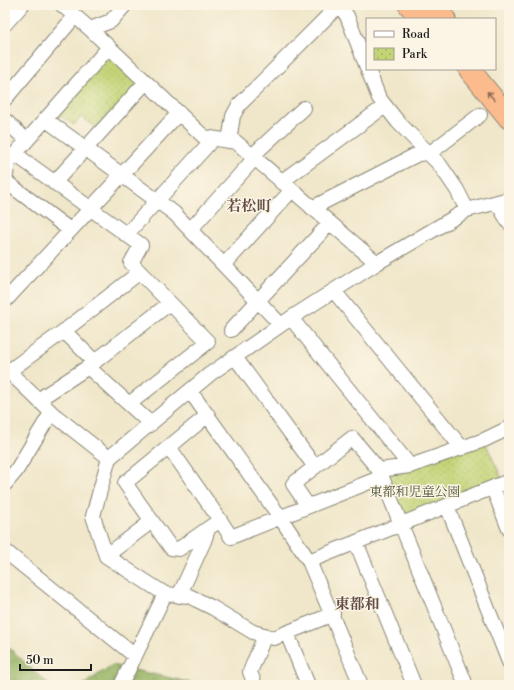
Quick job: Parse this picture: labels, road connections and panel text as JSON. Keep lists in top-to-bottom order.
{
  "districts": ["若松町", "東都和"],
  "parks": ["東都和児童公園"],
  "legend": ["Road", "Park"],
  "scale_bar": "50 m"
}
